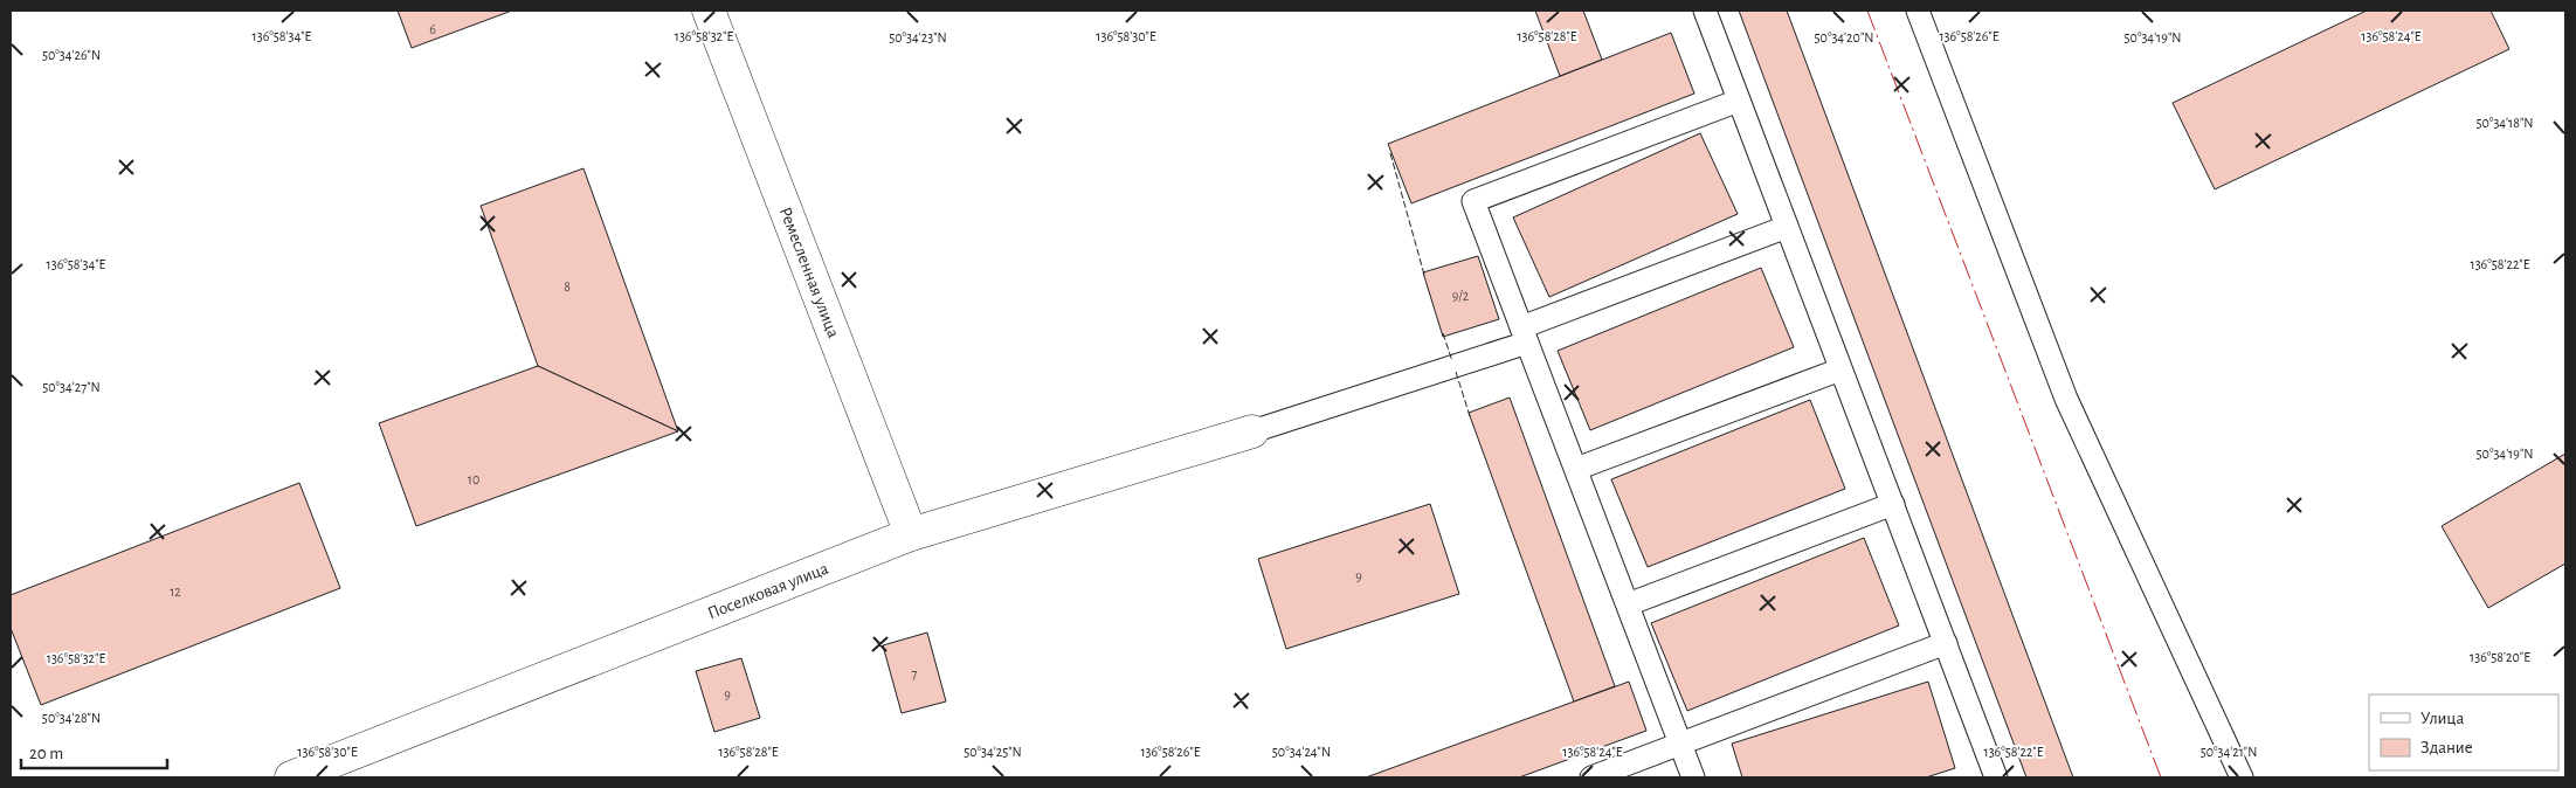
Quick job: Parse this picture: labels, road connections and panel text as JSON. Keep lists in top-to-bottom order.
{
  "streets": {
    "street": ["Ремесленная улица", "Поселковая улица"]
  },
  "crossings": [
    ["Ремесленная улица", "Поселковая улица"]
  ],
  "house_numbers": [
    "6",
    "8",
    "9/2",
    "10",
    "9",
    "12",
    "7",
    "9"
  ],
  "legend": ["Улица", "Здание"],
  "scale_bar": "20 m",
  "coordinates": [
    "136°58'34\"E",
    "136°58'32\"E",
    "136°58'30\"E",
    "136°58'28\"E",
    "136°58'26\"E",
    "136°58'24\"E",
    "50°34'20\"N",
    "50°34'19\"N",
    "50°34'23\"N",
    "50°34'26\"N",
    "50°34'18\"N",
    "136°58'22\"E",
    "50°34'27\"N",
    "136°58'20\"E",
    "50°34'28\"N",
    "50°34'25\"N",
    "50°34'24\"N",
    "50°34'21\"N"
  ]
}
